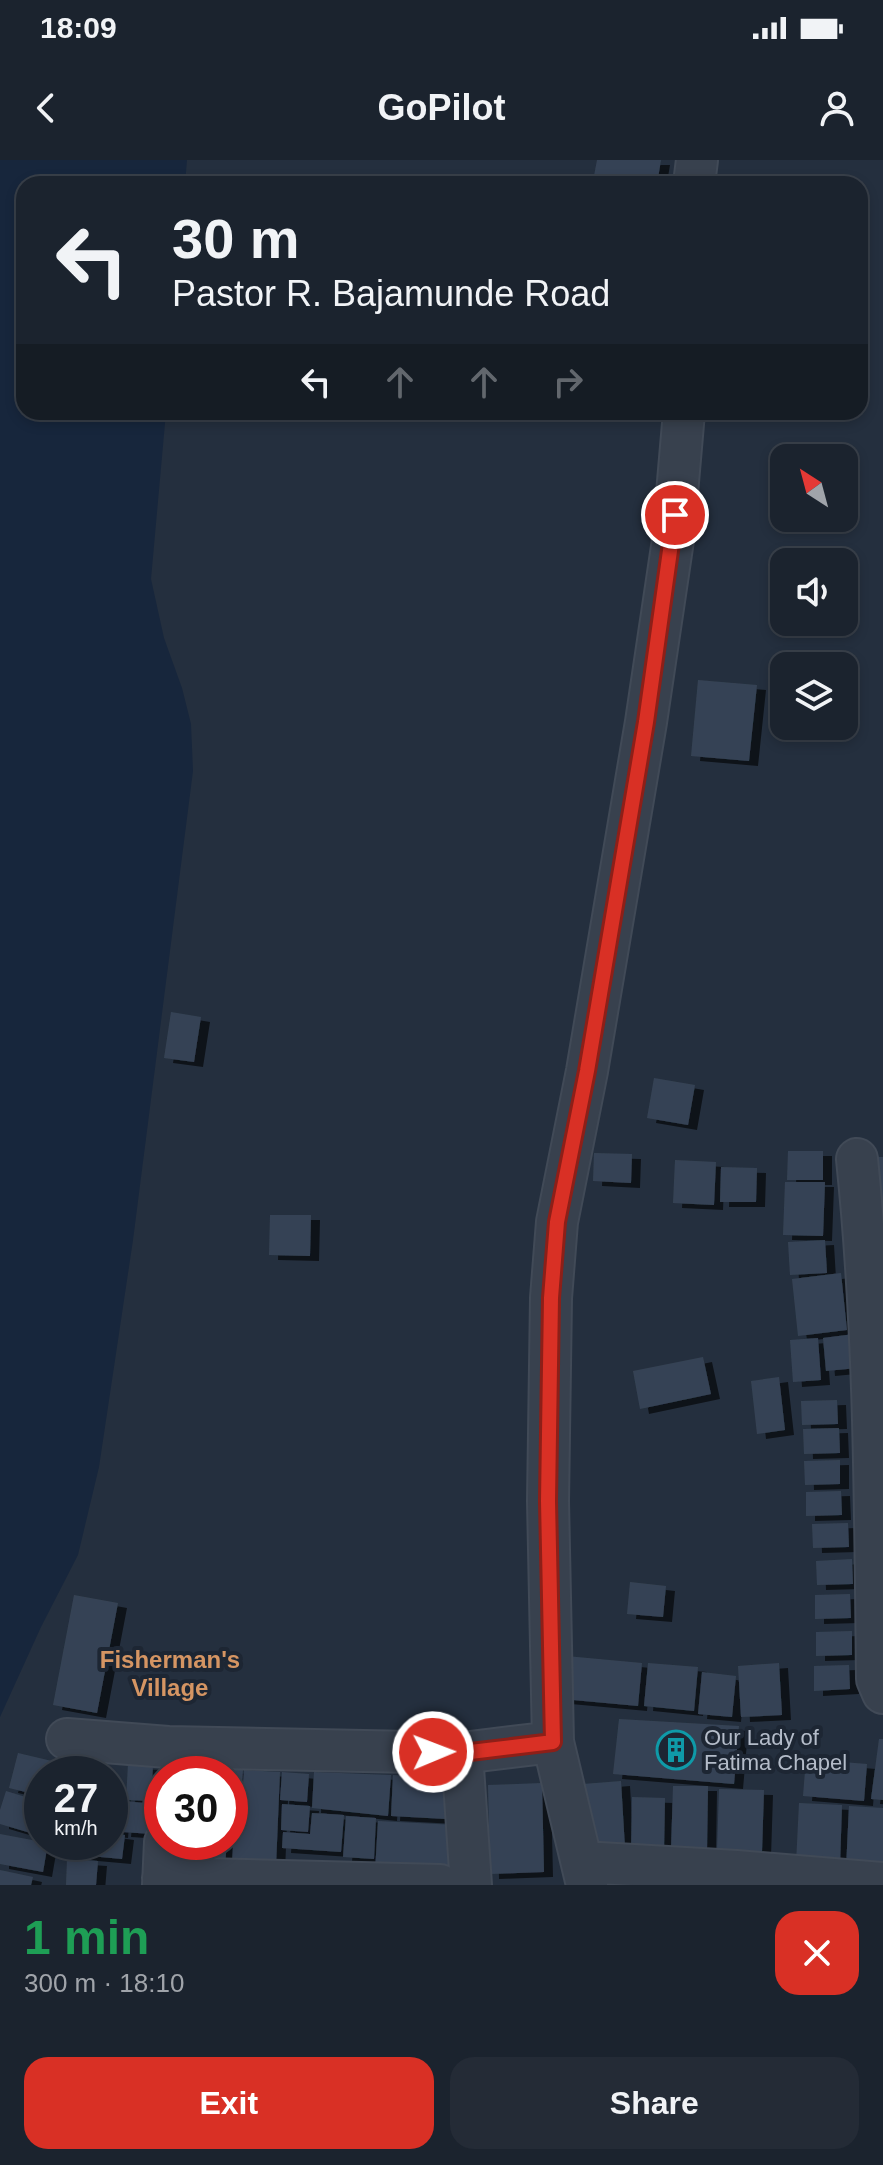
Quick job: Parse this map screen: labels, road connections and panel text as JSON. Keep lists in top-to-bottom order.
{
  "districts": ["Fisherman's Village"],
  "places": {
    "building": ["Our Lady of Fatima Chapel"]
  },
  "north": "top left",
  "page": {
    "status": "18:09",
    "header": "GoPilot",
    "turn": ["30 m", "Pastor R. Bajamunde Road"],
    "speed": "27 km/h",
    "limit": "30",
    "heading": ["1 min", "300 m · 18:10"],
    "buttons": ["Exit", "Share"]
  }
}
